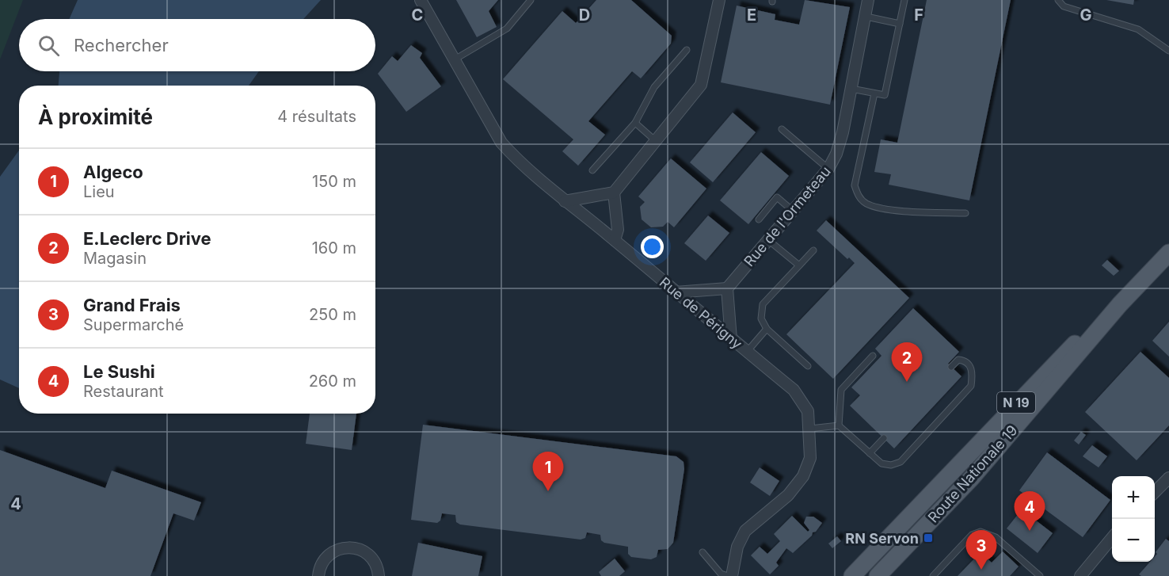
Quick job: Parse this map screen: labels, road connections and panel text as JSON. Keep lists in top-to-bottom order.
{
  "streets": {
    "main road": ["N 19", "Route Nationale 19"],
    "street": ["Rue de l'Ormeteau", "Rue de Périgny"]
  },
  "places": {
    "transit": ["RN Servon"]
  },
  "page": {
    "search": "Rechercher",
    "heading": ["À proximité", "4 résultats"],
    "list": [
      {
        "mark": "1",
        "name": "Algeco",
        "note": "Lieu",
        "value": "150 m"
      },
      {
        "mark": "2",
        "name": "E.Leclerc Drive",
        "note": "Magasin",
        "value": "160 m"
      },
      {
        "mark": "3",
        "name": "Grand Frais",
        "note": "Supermarché",
        "value": "250 m"
      },
      {
        "mark": "4",
        "name": "Le Sushi",
        "note": "Restaurant",
        "value": "260 m"
      }
    ],
    "pins": [
      "2",
      "1",
      "4",
      "3"
    ],
    "map_buttons": ["+", "−"]
  },
  "grid": {
    "columns": [
      "C",
      "D",
      "E",
      "F",
      "G"
    ],
    "rows": ["4"]
  }
}
